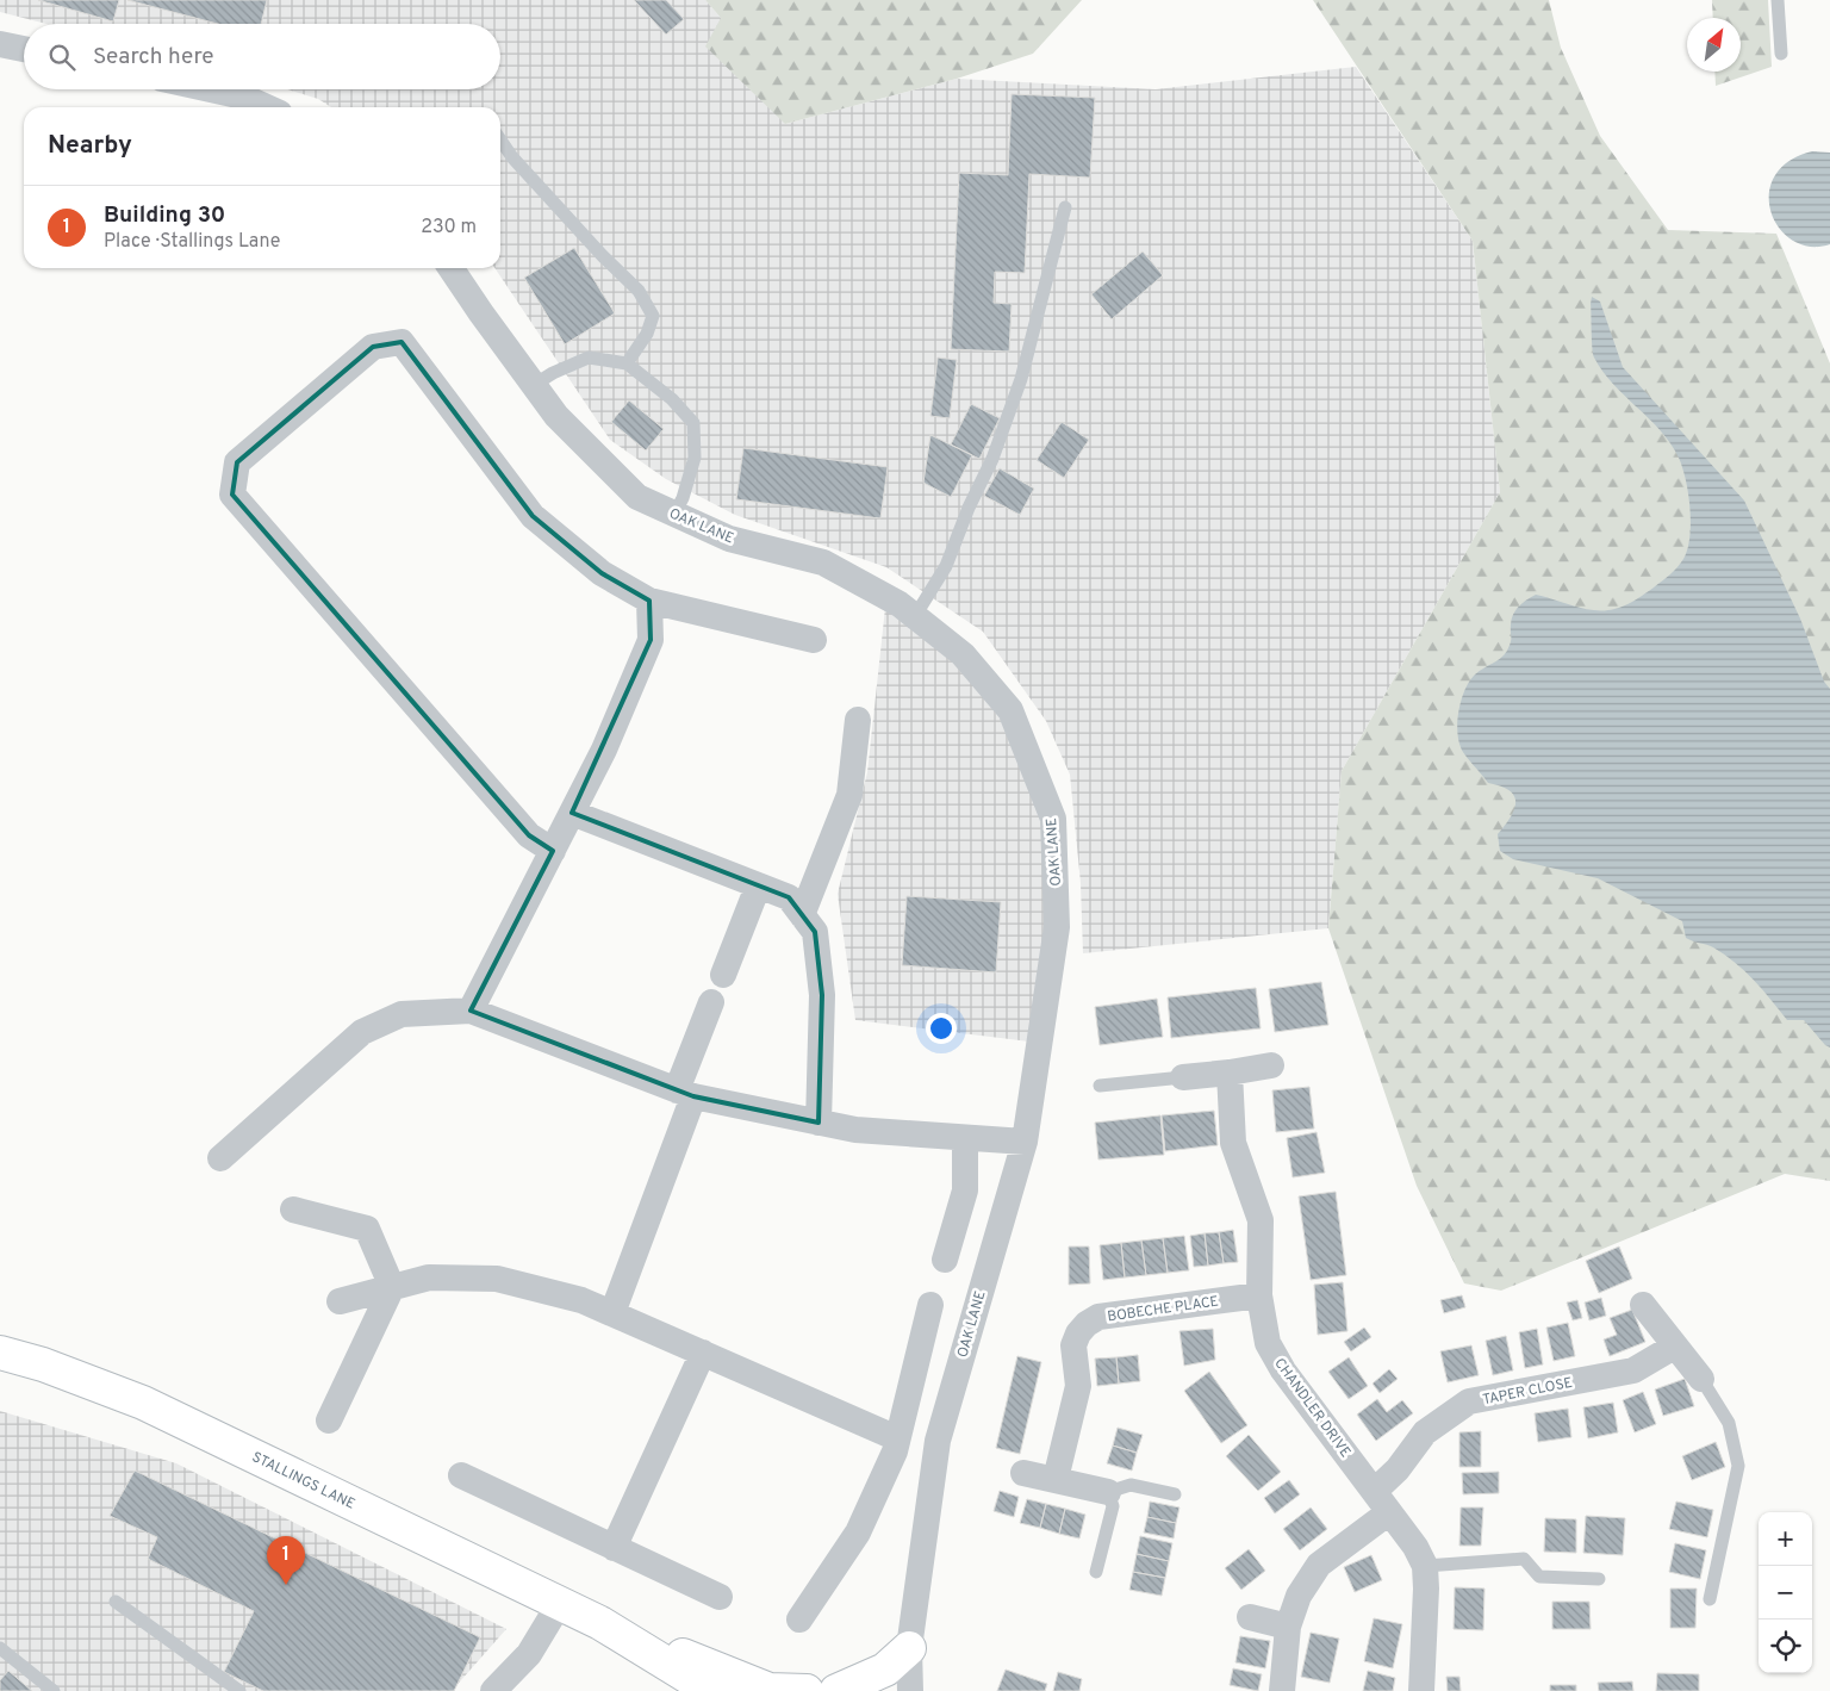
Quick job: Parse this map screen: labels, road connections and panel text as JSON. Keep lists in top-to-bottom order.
{
  "streets": {
    "main road": ["STALLINGS LANE"],
    "street": [
      "OAK LANE",
      "BOBECHE PLACE",
      "TAPER CLOSE",
      "CHANDLER DRIVE"
    ]
  },
  "crossings": [
    ["BOBECHE PLACE", "CHANDLER DRIVE"],
    ["TAPER CLOSE", "CHANDLER DRIVE"]
  ],
  "north": "top right",
  "page": {
    "search": "Search here",
    "heading": "Nearby",
    "list": [
      {
        "mark": "1",
        "name": "Building 30",
        "note": "Place · Stallings Lane",
        "value": "230 m"
      }
    ],
    "map_buttons": ["+", "−"],
    "pins": "1"
  }
}
